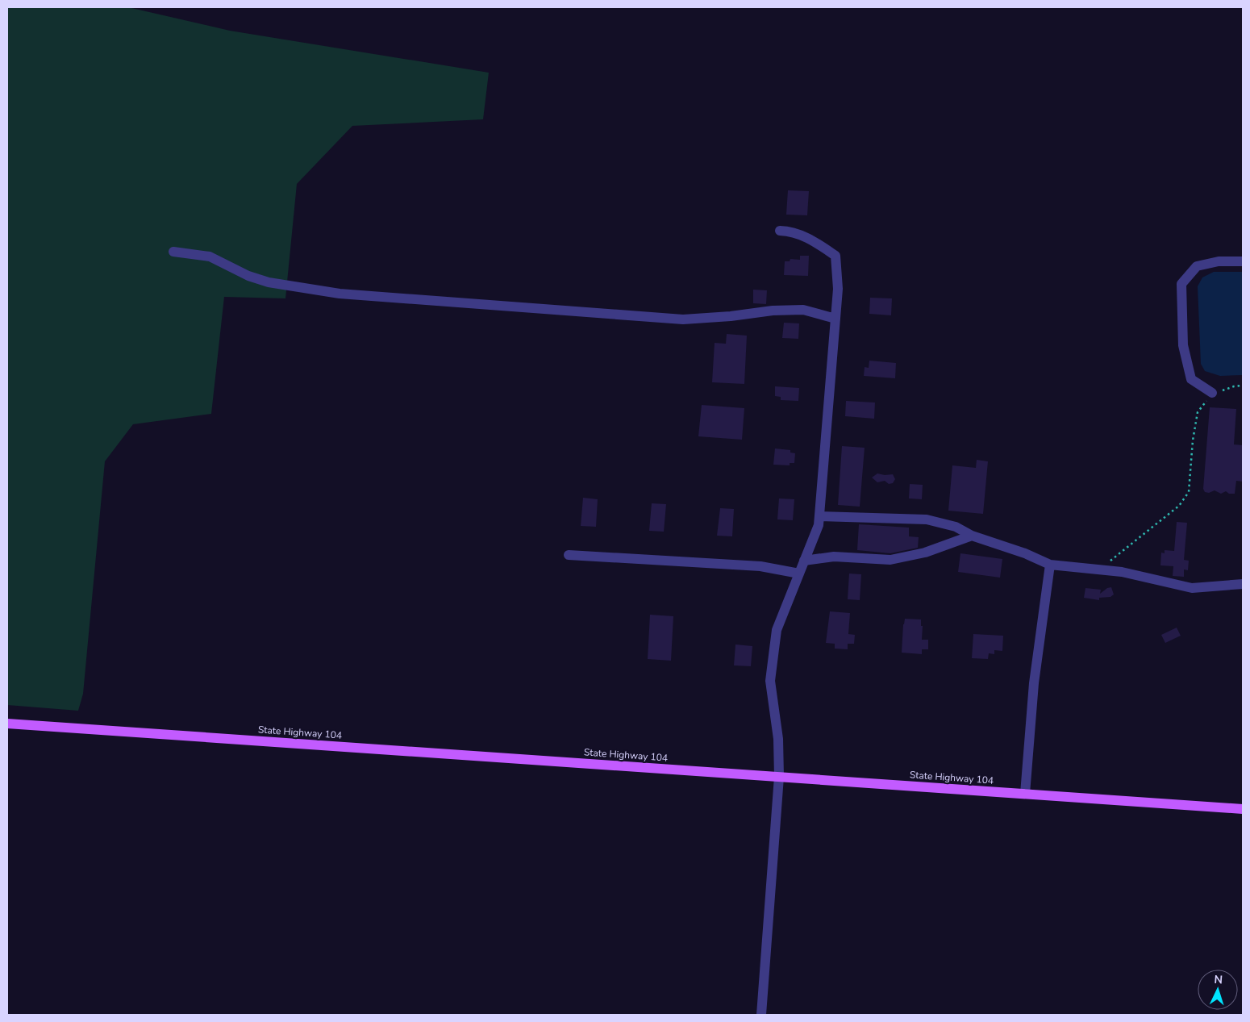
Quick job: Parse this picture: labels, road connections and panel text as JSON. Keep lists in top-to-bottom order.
{
  "streets": {
    "main road": ["State Highway 104"]
  },
  "north": "top"
}
